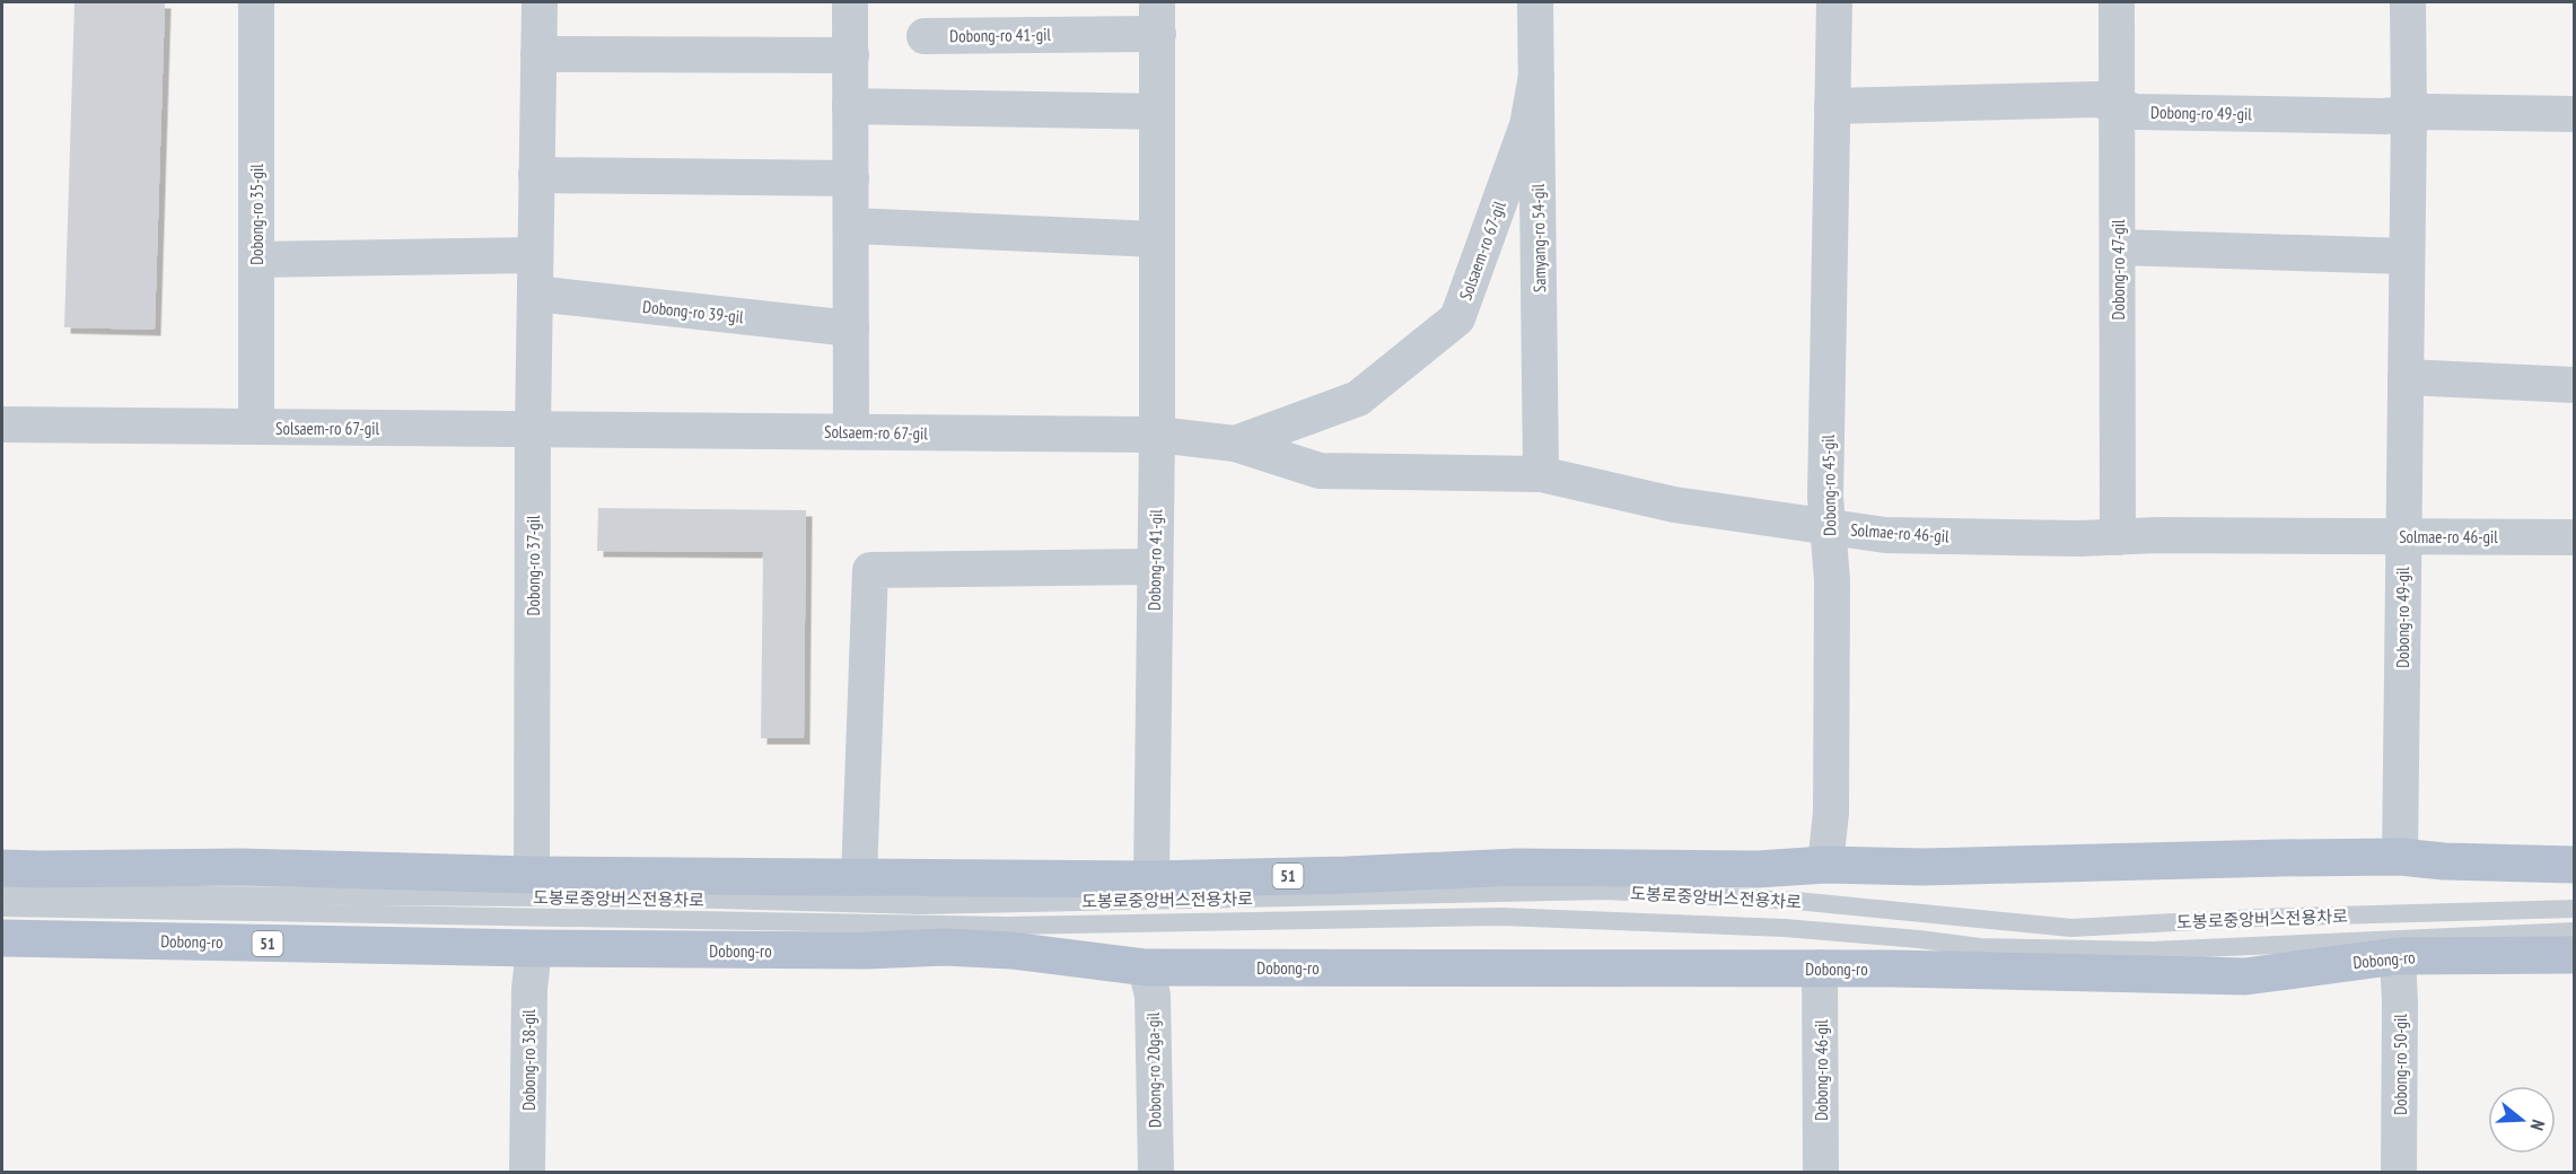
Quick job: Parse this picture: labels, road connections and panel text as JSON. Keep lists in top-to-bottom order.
{
  "streets": {
    "main road": ["51", "Dobong-ro"],
    "street": [
      "Dobong-ro 41-gil",
      "Dobong-ro 49-gil",
      "Dobong-ro 35-gil",
      "Samyang-ro 54-gil",
      "Solsaem-ro 67-gil",
      "Dobong-ro 47-gil",
      "Dobong-ro 39-gil",
      "Dobong-ro 45-gil",
      "Solmae-ro 46-gil",
      "Dobong-ro 37-gil",
      "Dobong-ro 38-gil",
      "Dobong-ro 50-gil",
      "Dobong-ro 20ga-gil",
      "Dobong-ro 46-gil"
    ],
    "lane": ["도봉로중앙버스전용차로"]
  },
  "crossings": [
    ["Dobong-ro 41-gil", "Solsaem-ro 67-gil"],
    ["Dobong-ro 41-gil", "51"],
    ["Dobong-ro 49-gil", "Dobong-ro 47-gil"],
    ["Dobong-ro 49-gil", "Solmae-ro 46-gil"],
    ["Dobong-ro 49-gil", "51"],
    ["Dobong-ro 35-gil", "Solsaem-ro 67-gil"],
    ["Samyang-ro 54-gil", "Solsaem-ro 67-gil"],
    ["Samyang-ro 54-gil", "Solmae-ro 46-gil"],
    ["Solsaem-ro 67-gil", "Solmae-ro 46-gil"],
    ["Solsaem-ro 67-gil", "Dobong-ro 37-gil"],
    ["Dobong-ro 47-gil", "Solmae-ro 46-gil"],
    ["Dobong-ro 39-gil", "Dobong-ro 37-gil"],
    ["Dobong-ro 45-gil", "Solmae-ro 46-gil"],
    ["Dobong-ro 45-gil", "51"],
    ["Dobong-ro 37-gil", "51"],
    ["Dobong-ro", "Dobong-ro 38-gil"],
    ["Dobong-ro", "Dobong-ro 50-gil"],
    ["Dobong-ro", "Dobong-ro 20ga-gil"],
    ["Dobong-ro", "Dobong-ro 46-gil"]
  ],
  "north": "right"
}
